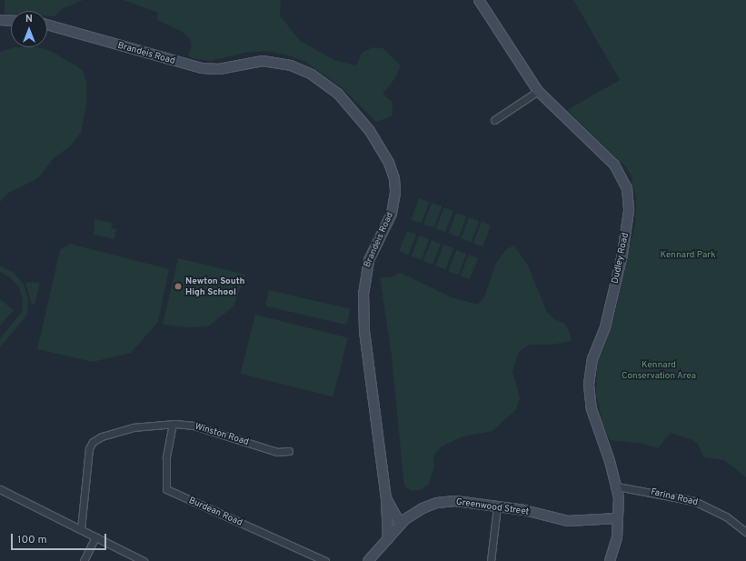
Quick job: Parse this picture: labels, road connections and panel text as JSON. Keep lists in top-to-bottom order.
{
  "streets": {
    "street": [
      "Brandeis Road",
      "Dudley Road",
      "Winston Road",
      "Farina Road",
      "Greenwood Street",
      "Burdean Road"
    ]
  },
  "crossings": [
    ["Brandeis Road", "Greenwood Street"],
    ["Dudley Road", "Farina Road"],
    ["Dudley Road", "Greenwood Street"],
    ["Winston Road", "Burdean Road"]
  ],
  "parks": ["Kennard Park", "Kennard Conservation Area"],
  "places": ["Newton South High School"],
  "scale_bar": "100 m",
  "north": "top"
}
